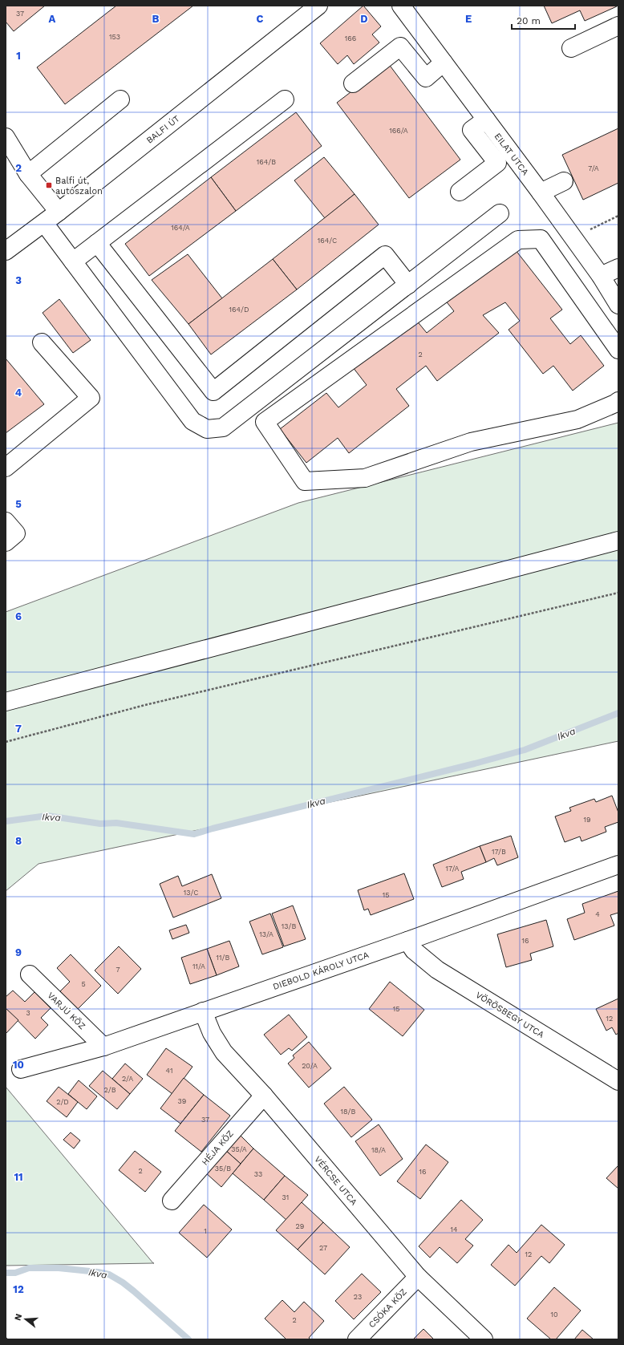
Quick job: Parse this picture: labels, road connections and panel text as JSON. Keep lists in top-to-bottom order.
{
  "streets": {
    "street": [
      "BALFI ÚT",
      "EILAT UTCA",
      "DIEBOLD KÁROLY UTCA",
      "VARJÚ KÖZ",
      "VÖRÖSBEGY UTCA",
      "HÉJA KÖZ",
      "VÉRCSE UTCA",
      "CSÓKA KÖZ"
    ]
  },
  "crossings": [
    ["DIEBOLD KÁROLY UTCA", "VARJÚ KÖZ"],
    ["DIEBOLD KÁROLY UTCA", "VÖRÖSBEGY UTCA"],
    ["DIEBOLD KÁROLY UTCA", "VÉRCSE UTCA"],
    ["HÉJA KÖZ", "VÉRCSE UTCA"],
    ["VÉRCSE UTCA", "CSÓKA KÖZ"]
  ],
  "water": ["Ikva"],
  "places": {
    "transit": ["Balfi út, autószalon"]
  },
  "house_numbers": [
    "37",
    "153",
    "166",
    "166/A",
    "164/B",
    "7/A",
    "164/A",
    "164/C",
    "164/D",
    "2",
    "19",
    "17/B",
    "17/A",
    "13/C",
    "15",
    "4",
    "13/B",
    "13/A",
    "16",
    "11/B",
    "11/A",
    "7",
    "5",
    "15",
    "3",
    "12",
    "20/A",
    "41",
    "2/A",
    "2/B",
    "39",
    "2/D",
    "18/B",
    "37",
    "35/A",
    "18/A",
    "35/B",
    "2",
    "16",
    "33",
    "31",
    "29",
    "14",
    "1",
    "27",
    "12",
    "23",
    "10",
    "2"
  ],
  "scale_bar": "20 m",
  "north": "left",
  "grid": {
    "columns": [
      "A",
      "B",
      "C",
      "D",
      "E"
    ],
    "rows": [
      "1",
      "2",
      "3",
      "4",
      "5",
      "6",
      "7",
      "8",
      "9",
      "10",
      "11",
      "12"
    ]
  }
}
